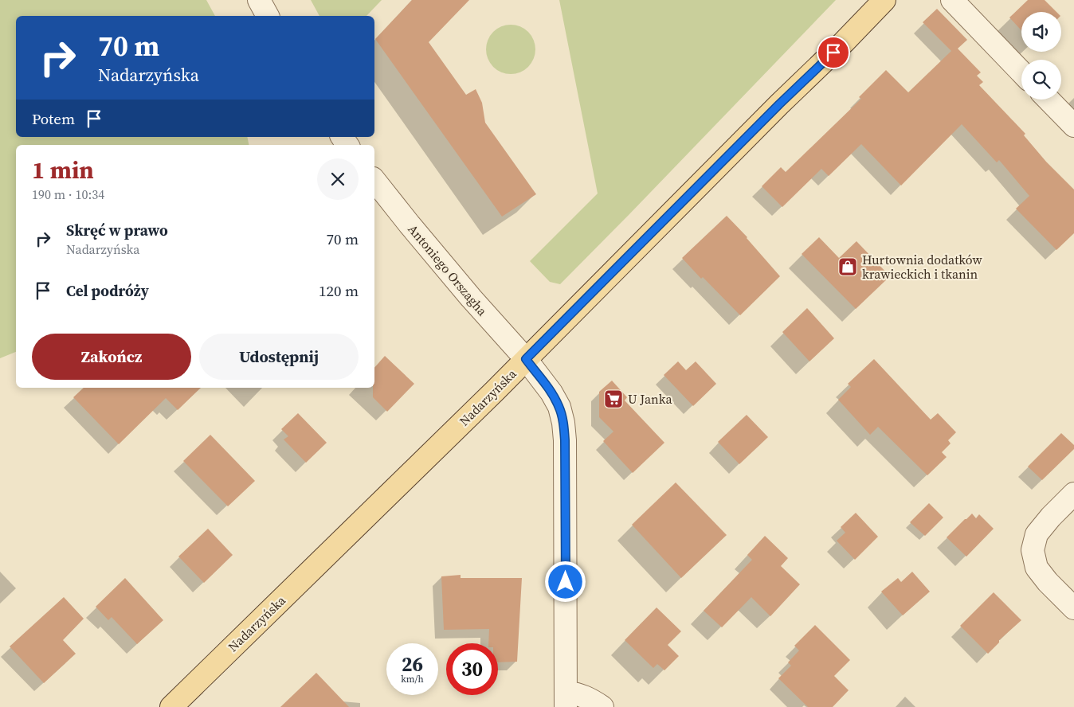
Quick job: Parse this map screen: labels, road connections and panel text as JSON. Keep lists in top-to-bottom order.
{
  "streets": {
    "main road": ["Nadarzyńska"],
    "street": ["Antoniego Orszagha"]
  },
  "crossings": [
    ["Antoniego Orszagha", "Nadarzyńska"]
  ],
  "places": {
    "shop": ["Hurtownia dodatków krawieckich i tkanin"],
    "supermarket": ["U Janka"]
  },
  "page": {
    "turn": ["70 m", "Nadarzyńska"],
    "then": "Potem",
    "heading": ["1 min", "190 m · 10:34"],
    "list": [
      {
        "name": "Skręć w prawo",
        "note": "Nadarzyńska",
        "value": "70 m"
      },
      {
        "name": "Cel podróży",
        "value": "120 m"
      }
    ],
    "buttons": ["Zakończ", "Udostępnij"],
    "speed": "26 km/h",
    "limit": "30"
  }
}
